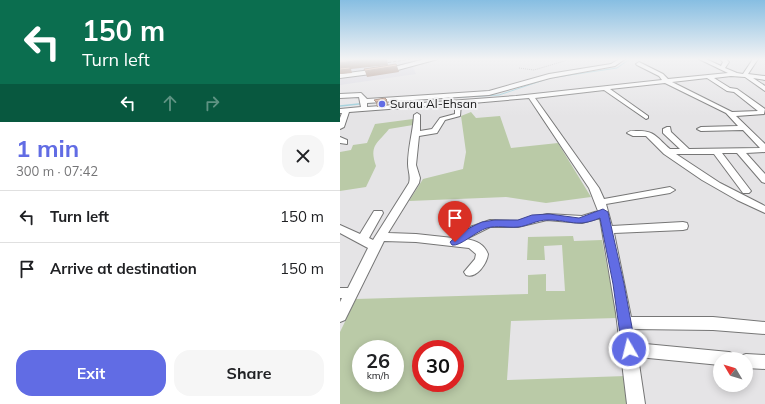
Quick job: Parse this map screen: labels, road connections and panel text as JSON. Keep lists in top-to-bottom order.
{
  "places": ["Surau Al-Ehsan"],
  "north": "top left",
  "page": {
    "turn": ["150 m", "Turn left"],
    "heading": ["1 min", "300 m · 07:42"],
    "list": [
      {
        "name": "Turn left",
        "value": "150 m"
      },
      {
        "name": "Arrive at destination",
        "value": "150 m"
      }
    ],
    "speed": "26 km/h",
    "limit": "30",
    "buttons": ["Exit", "Share"]
  }
}
